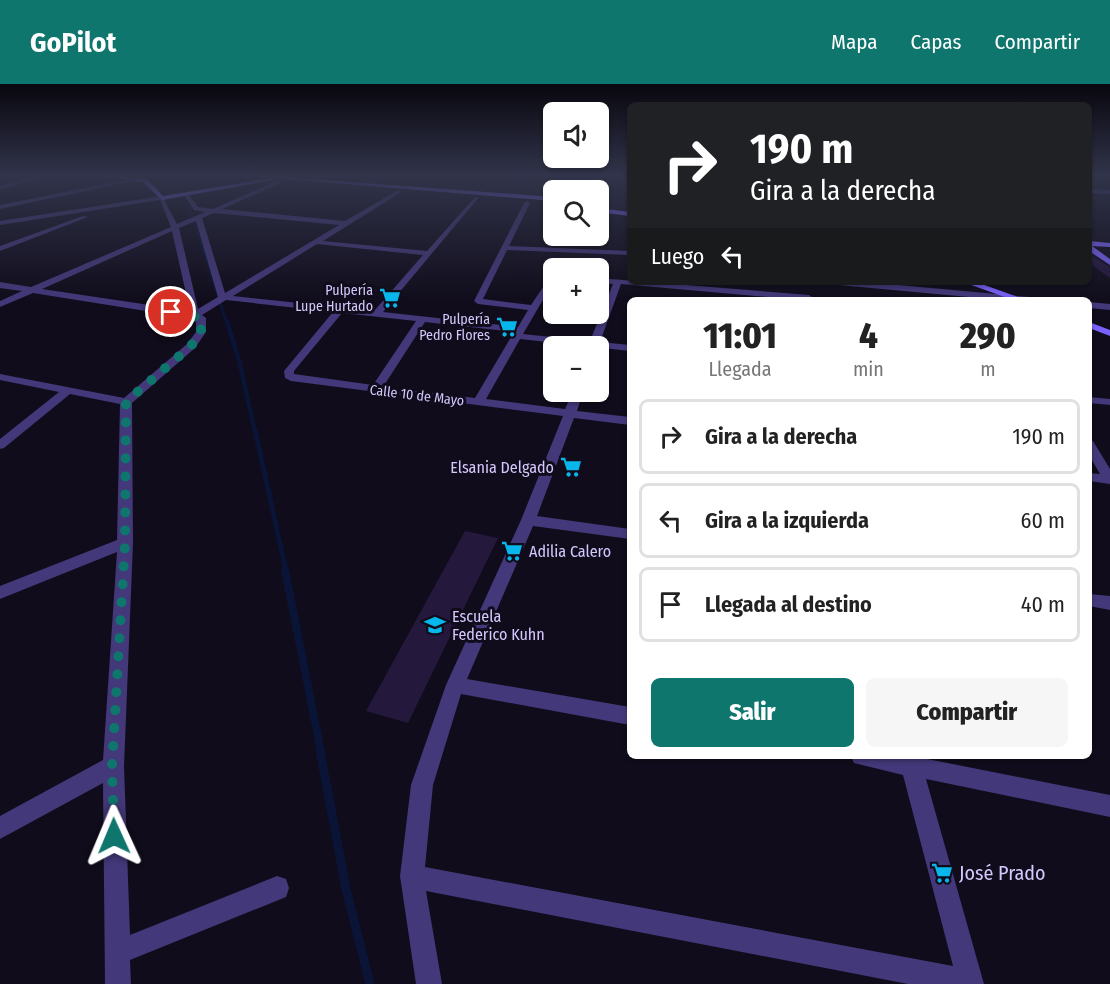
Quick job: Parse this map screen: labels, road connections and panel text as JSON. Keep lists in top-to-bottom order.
{
  "streets": {
    "street": ["Calle 10 de Mayo"]
  },
  "places": {
    "supermarket": [
      "Pulpería Lupe Hurtado",
      "Pulpería Pedro Flores",
      "Elsania Delgado",
      "Adilia Calero",
      "José Prado"
    ],
    "school or university": ["Escuela Federico Kuhn"]
  },
  "page": {
    "header": "GoPilot",
    "nav": ["Mapa", "Capas", "Compartir"],
    "map_buttons": ["+", "−"],
    "turn": ["190 m", "Gira a la derecha"],
    "then": "Luego",
    "eta": [
      "11:01",
      "Llegada",
      "4",
      "min",
      "290",
      "m"
    ],
    "list": [
      {
        "name": "Gira a la derecha",
        "value": "190 m"
      },
      {
        "name": "Gira a la izquierda",
        "value": "60 m"
      },
      {
        "name": "Llegada al destino",
        "value": "40 m"
      }
    ],
    "buttons": ["Salir", "Compartir"]
  }
}
